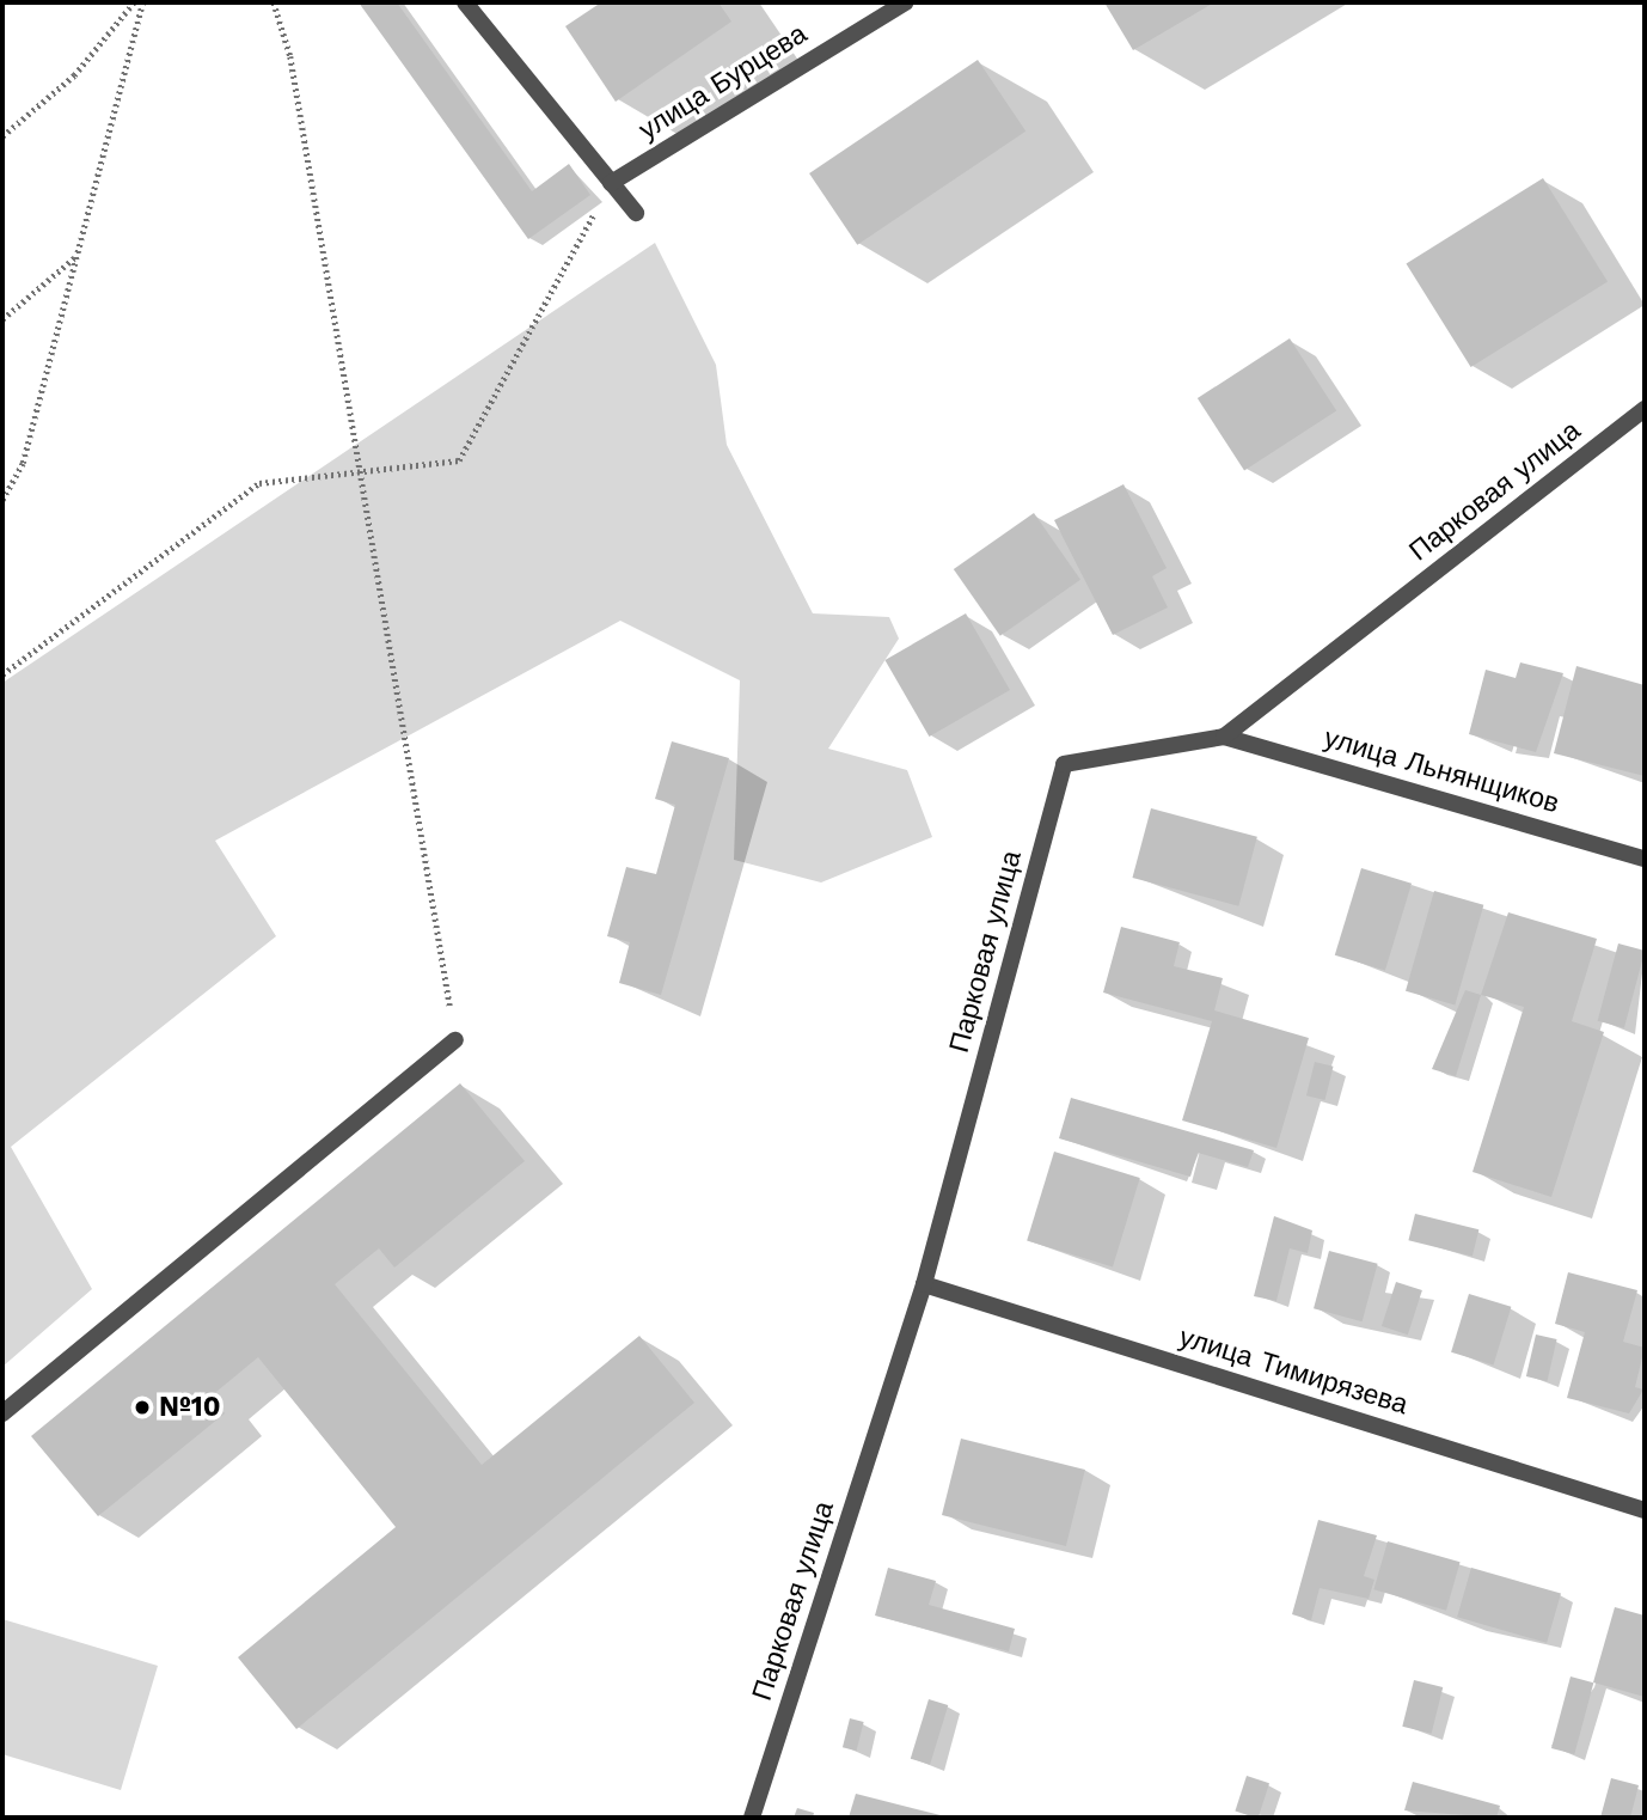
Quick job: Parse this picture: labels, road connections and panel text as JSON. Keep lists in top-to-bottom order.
{
  "streets": {
    "street": [
      "улица Бурцева",
      "Парковая улица",
      "улица Льнянщиков",
      "улица Тимирязева"
    ]
  },
  "crossings": [
    ["Парковая улица", "улица Льнянщиков"],
    ["Парковая улица", "улица Тимирязева"]
  ],
  "places": ["№10"]
}
